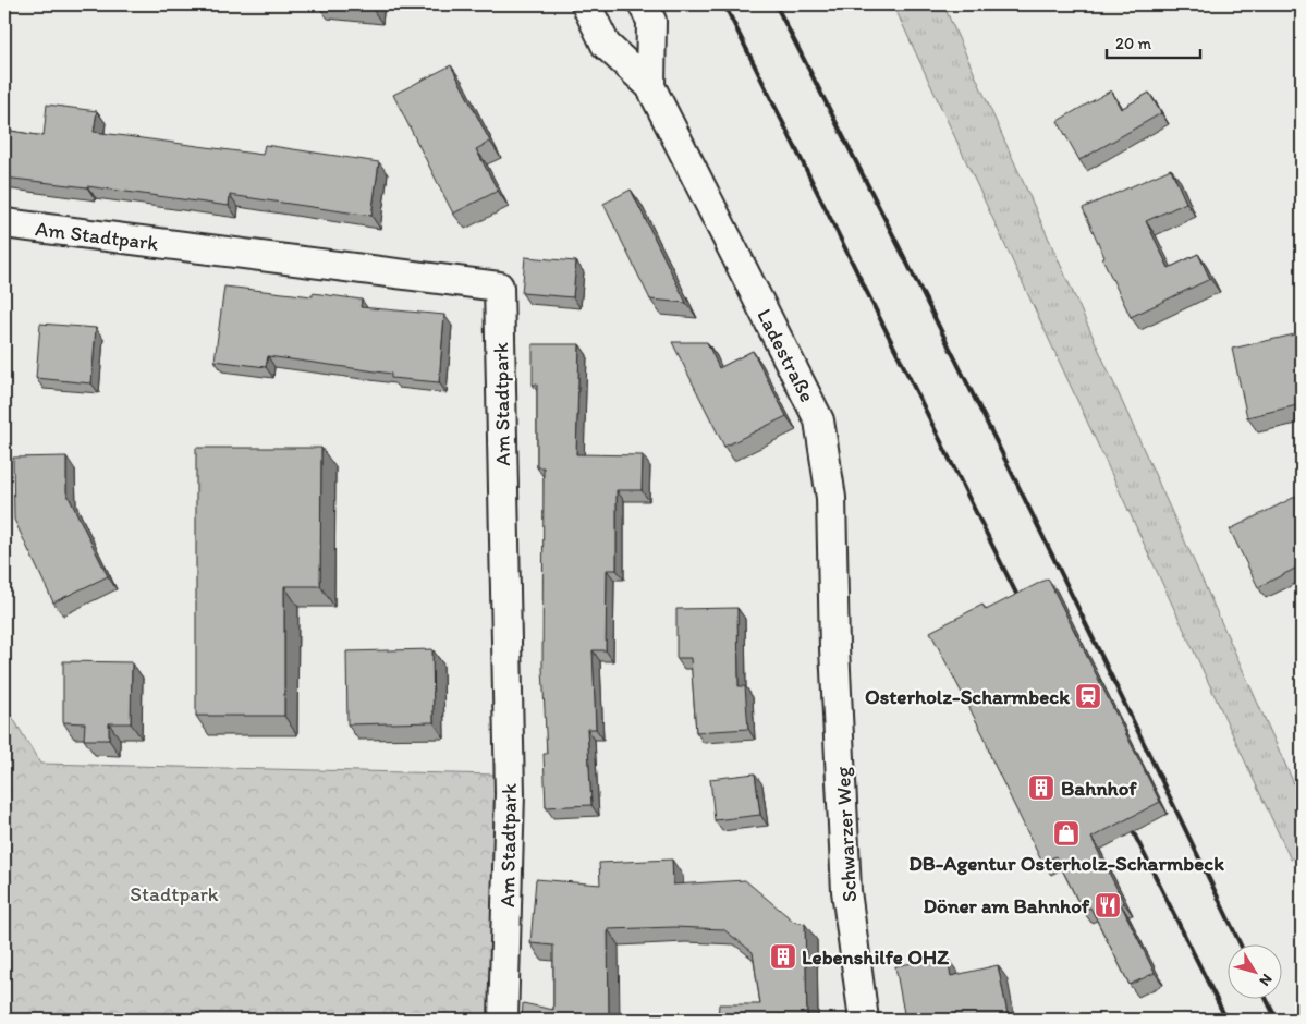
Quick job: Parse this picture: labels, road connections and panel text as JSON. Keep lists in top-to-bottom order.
{
  "streets": {
    "street": ["Am Stadtpark", "Ladestraße", "Schwarzer Weg"]
  },
  "crossings": [
    ["Ladestraße", "Schwarzer Weg"]
  ],
  "parks": ["Stadtpark"],
  "places": {
    "station": ["Osterholz-Scharmbeck"],
    "building": ["Bahnhof", "Lebenshilfe OHZ"],
    "shop": ["DB-Agentur Osterholz-Scharmbeck"],
    "restaurant": ["Döner am Bahnhof"]
  },
  "scale_bar": "20 m",
  "north": "bottom right"
}
